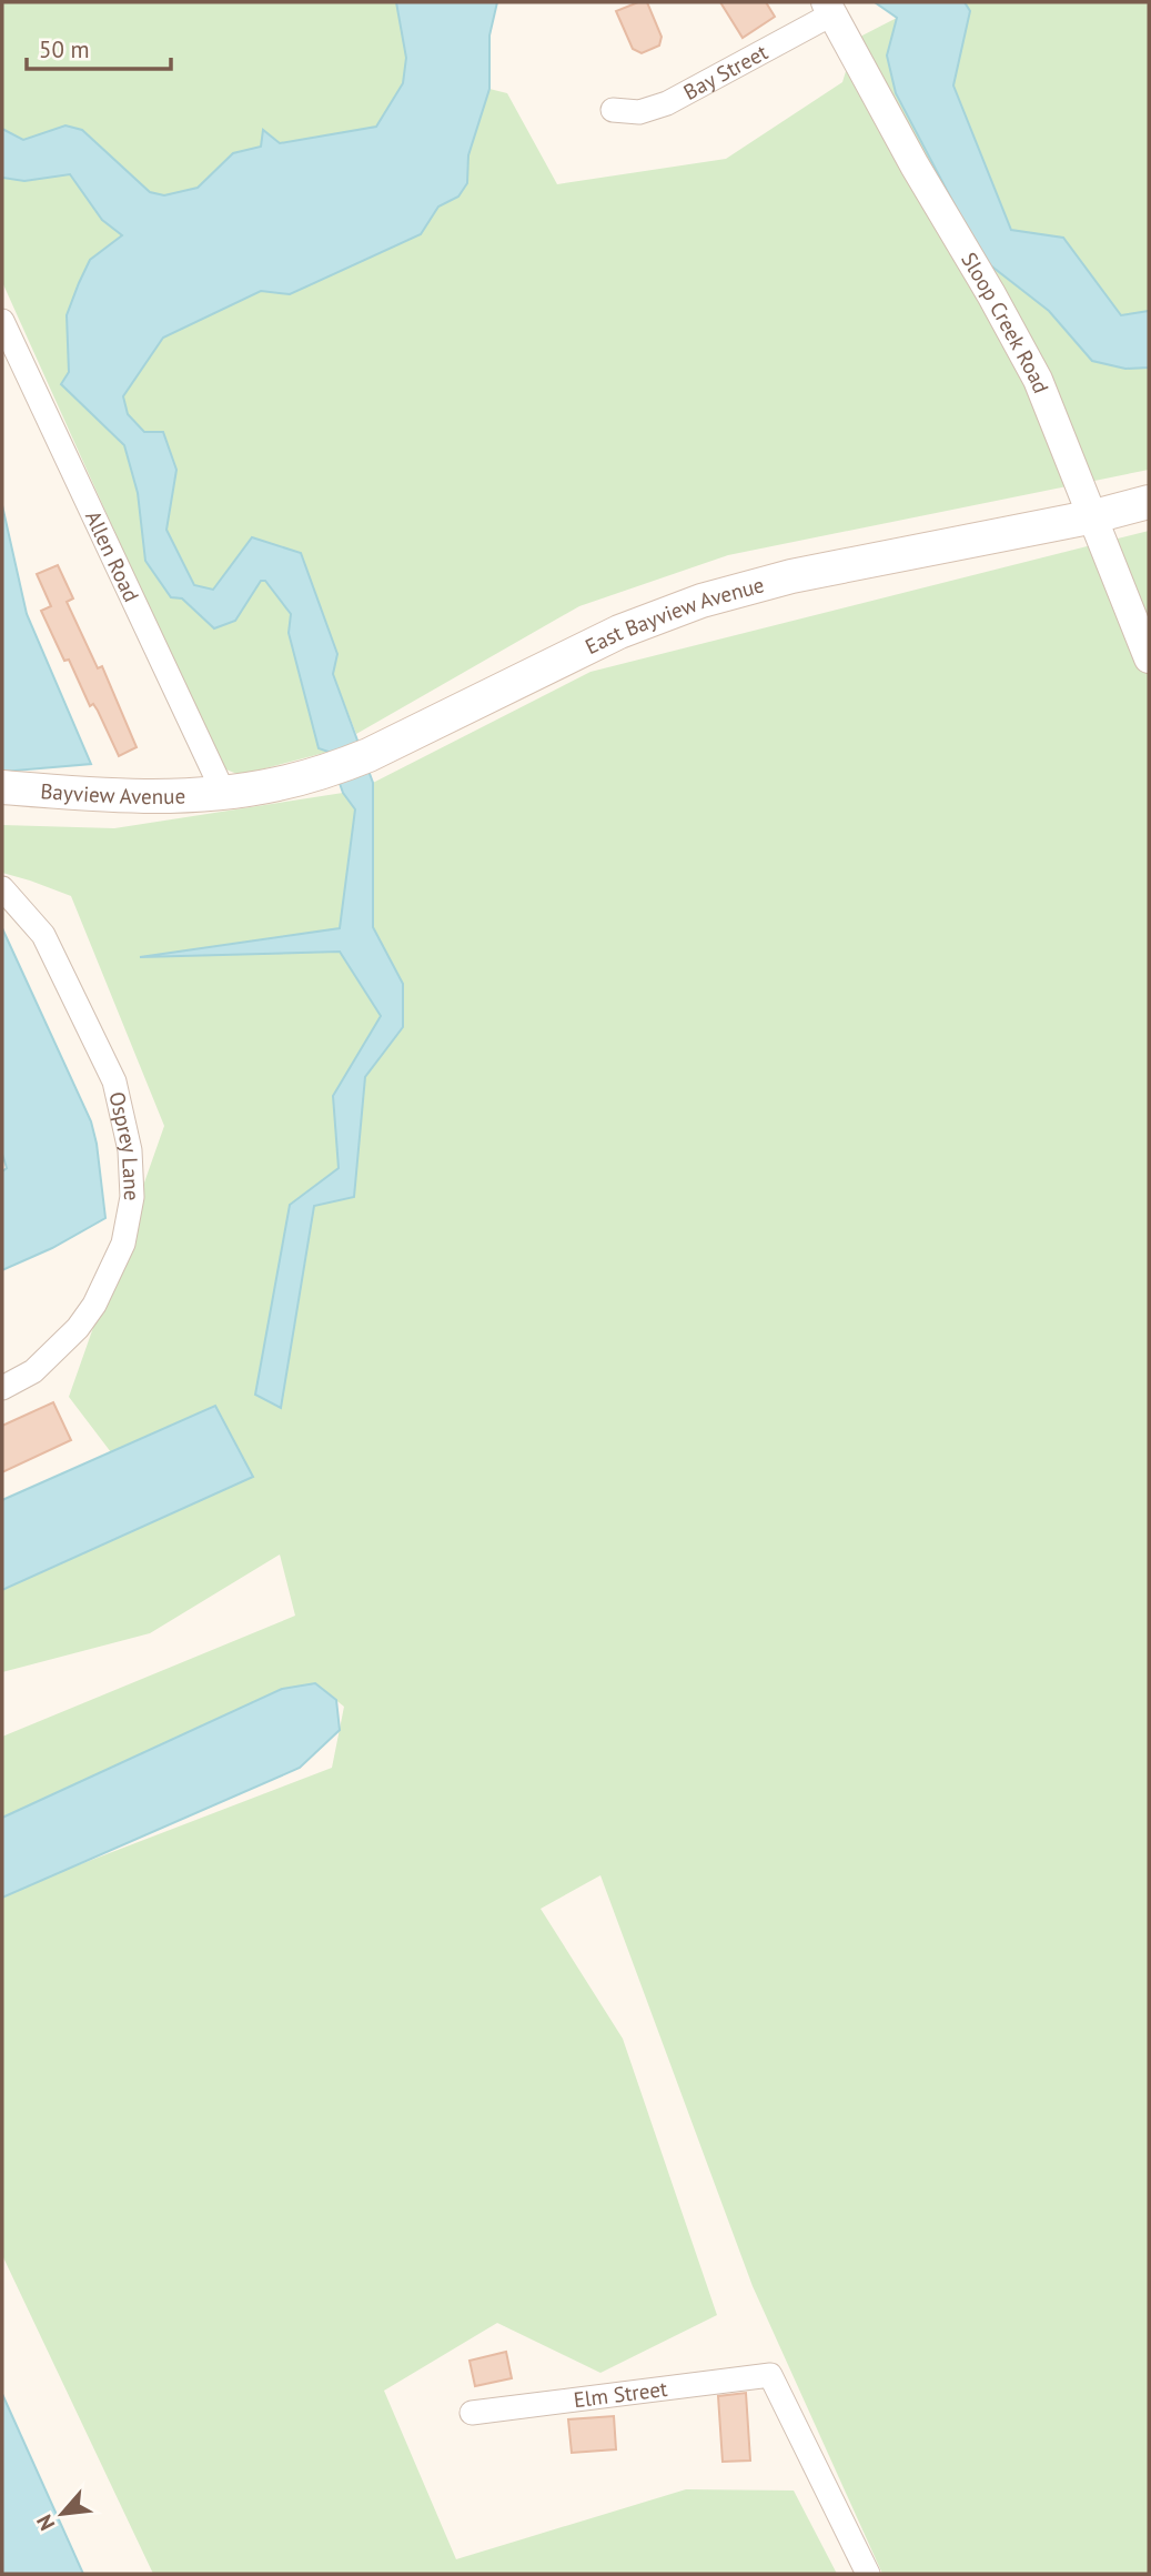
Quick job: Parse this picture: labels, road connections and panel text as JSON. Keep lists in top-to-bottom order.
{
  "streets": {
    "main road": ["East Bayview Avenue", "Bayview Avenue"],
    "street": [
      "Bay Street",
      "Sloop Creek Road",
      "Allen Road",
      "Osprey Lane",
      "Elm Street"
    ]
  },
  "crossings": [
    ["Bay Street", "Sloop Creek Road"],
    ["Sloop Creek Road", "East Bayview Avenue"],
    ["Allen Road", "East Bayview Avenue"],
    ["Allen Road", "Bayview Avenue"],
    ["East Bayview Avenue", "Bayview Avenue"]
  ],
  "scale_bar": "50 m",
  "north": "bottom left"
}
